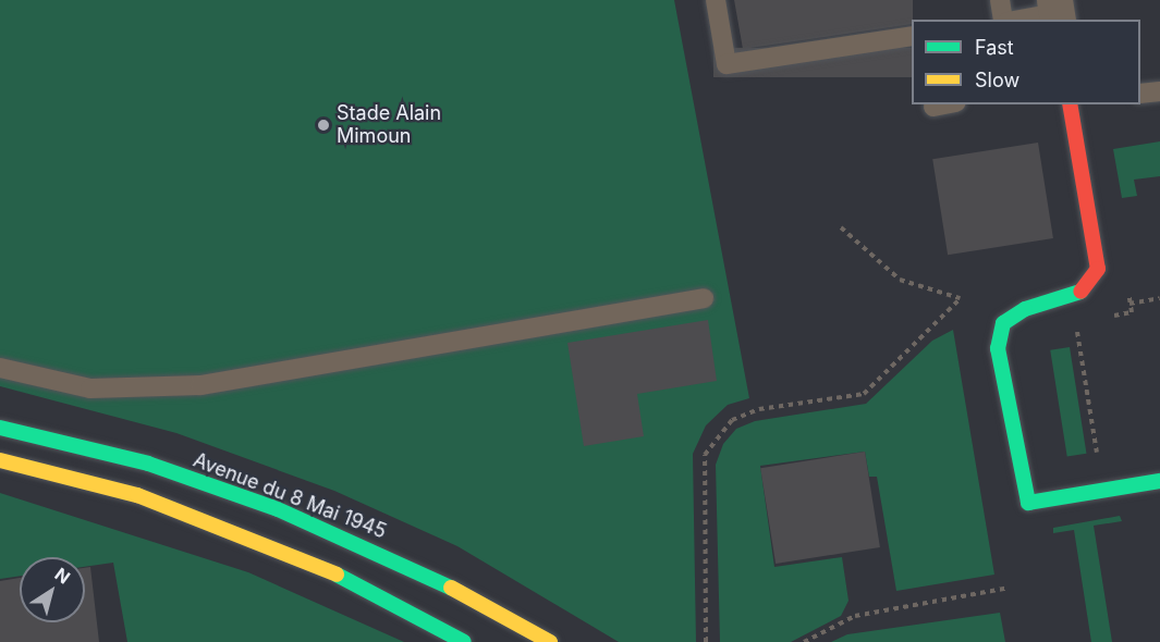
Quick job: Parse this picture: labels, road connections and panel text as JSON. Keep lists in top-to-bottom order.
{
  "streets": {
    "main road": ["Avenue du 8 Mai 1945"]
  },
  "places": ["Stade Alain Mimoun"],
  "legend": ["Fast", "Slow"],
  "north": "top right"
}
